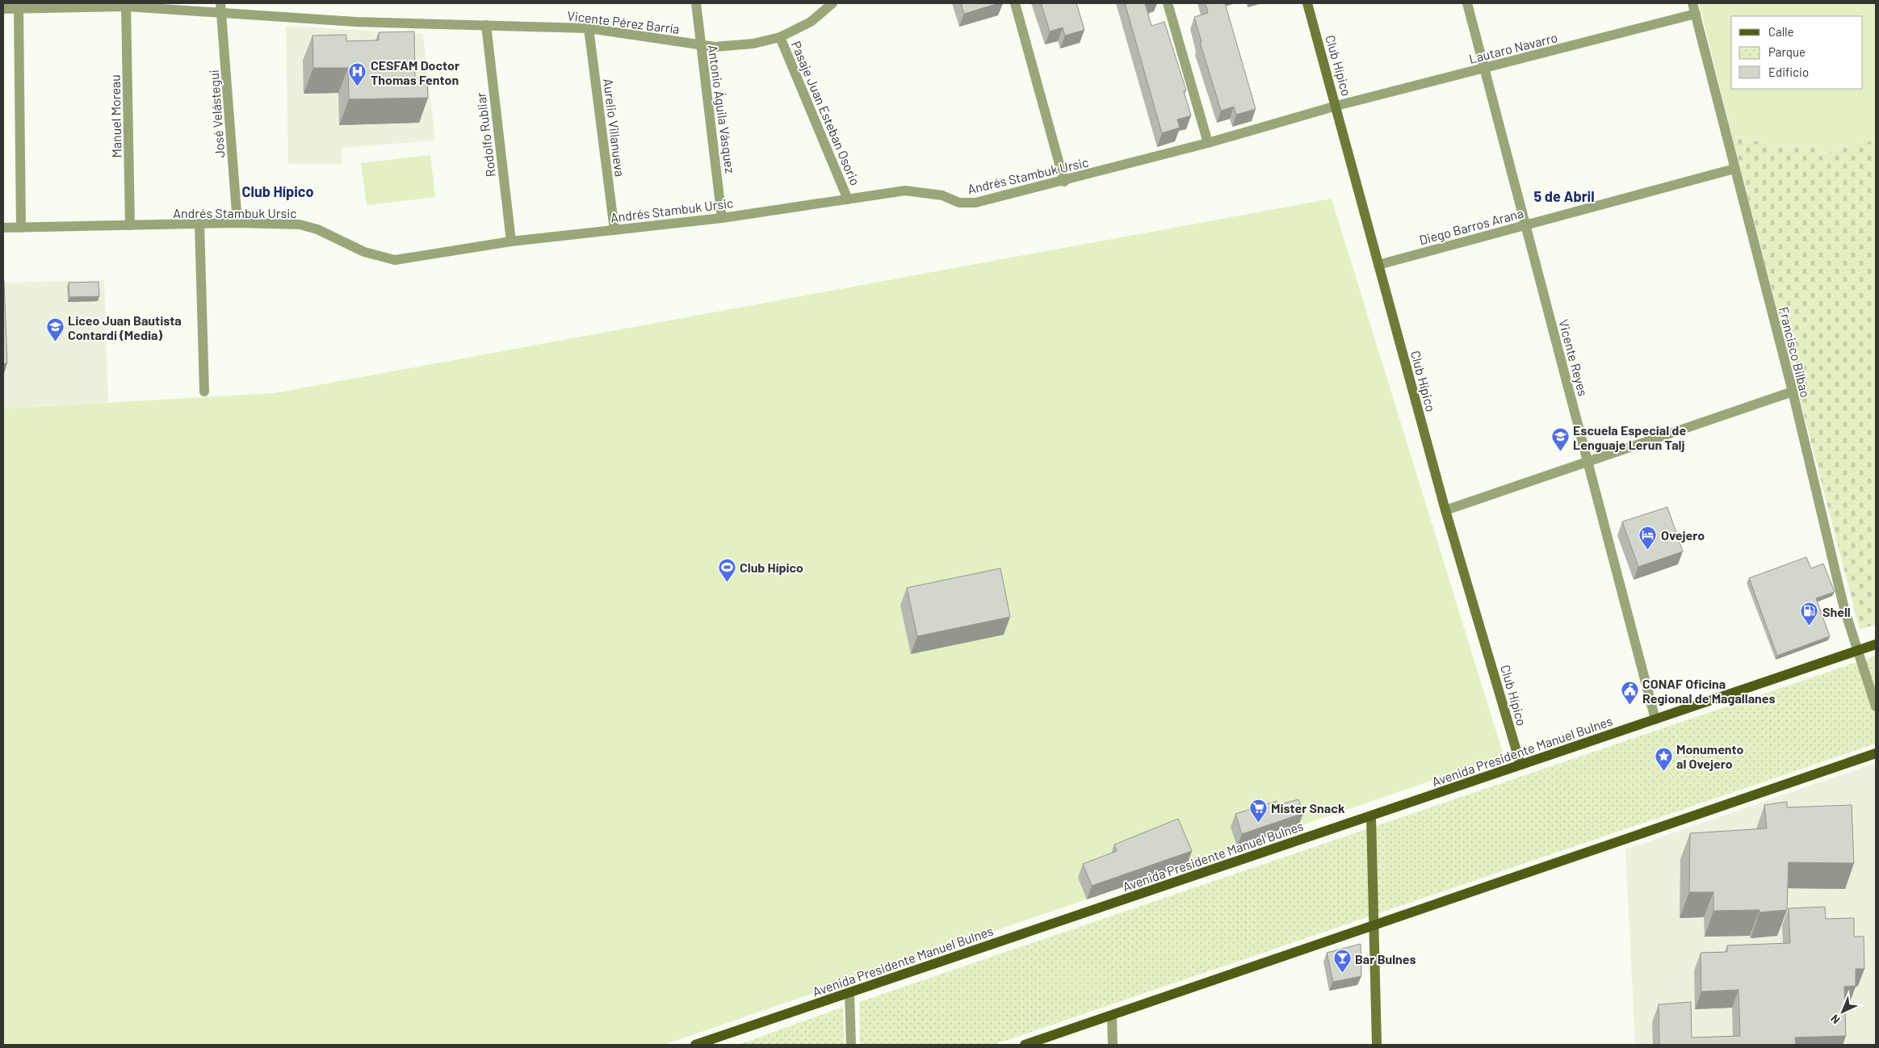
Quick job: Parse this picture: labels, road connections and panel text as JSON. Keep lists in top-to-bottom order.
{
  "streets": {
    "main road": ["Avenida Presidente Manuel Bulnes"],
    "street": [
      "Vicente Pérez Barría",
      "Lautaro Navarro",
      "Club Hípico",
      "Antonio Águila Vásquez",
      "Pasaje Juan Esteban Osorio",
      "José Velástegui",
      "Manuel Moreau",
      "Aurelio Villanueva",
      "Rodolfo Rubliar",
      "Andrés Stambuk Ursic",
      "Diego Barros Arana",
      "Francisco Bilbao",
      "Vicente Reyes"
    ]
  },
  "crossings": [
    ["Vicente Pérez Barría", "Antonio Águila Vásquez"],
    ["Vicente Pérez Barría", "Pasaje Juan Esteban Osorio"],
    ["Vicente Pérez Barría", "José Velástegui"],
    ["Vicente Pérez Barría", "Manuel Moreau"],
    ["Vicente Pérez Barría", "Aurelio Villanueva"],
    ["Vicente Pérez Barría", "Rodolfo Rubliar"],
    ["Lautaro Navarro", "Club Hípico"],
    ["Lautaro Navarro", "Andrés Stambuk Ursic"],
    ["Lautaro Navarro", "Francisco Bilbao"],
    ["Lautaro Navarro", "Vicente Reyes"],
    ["Club Hípico", "Andrés Stambuk Ursic"],
    ["Club Hípico", "Diego Barros Arana"],
    ["Club Hípico", "Avenida Presidente Manuel Bulnes"],
    ["Antonio Águila Vásquez", "Andrés Stambuk Ursic"],
    ["Pasaje Juan Esteban Osorio", "Andrés Stambuk Ursic"],
    ["José Velástegui", "Andrés Stambuk Ursic"],
    ["Manuel Moreau", "Andrés Stambuk Ursic"],
    ["Aurelio Villanueva", "Andrés Stambuk Ursic"],
    ["Rodolfo Rubliar", "Andrés Stambuk Ursic"],
    ["Diego Barros Arana", "Francisco Bilbao"],
    ["Diego Barros Arana", "Vicente Reyes"],
    ["Francisco Bilbao", "Avenida Presidente Manuel Bulnes"],
    ["Vicente Reyes", "Avenida Presidente Manuel Bulnes"]
  ],
  "districts": ["Club Hípico", "5 de Abril"],
  "places": {
    "hospital": ["CESFAM Doctor Thomas Fenton"],
    "school or university": ["Liceo Juan Bautista Contardi (Media)", "Escuela Especial de Lenguaje Lerun Talj"],
    "hotel": ["Ovejero"],
    "sports": ["Club Hípico"],
    "fuel station": ["Shell"],
    "public building": ["CONAF Oficina Regional de Magallanes"],
    "place": ["Monumento al Ovejero"],
    "supermarket": ["Mister Snack"],
    "bar": ["Bar Bulnes"]
  },
  "legend": ["Calle", "Parque", "Edificio"],
  "north": "bottom left"
}
